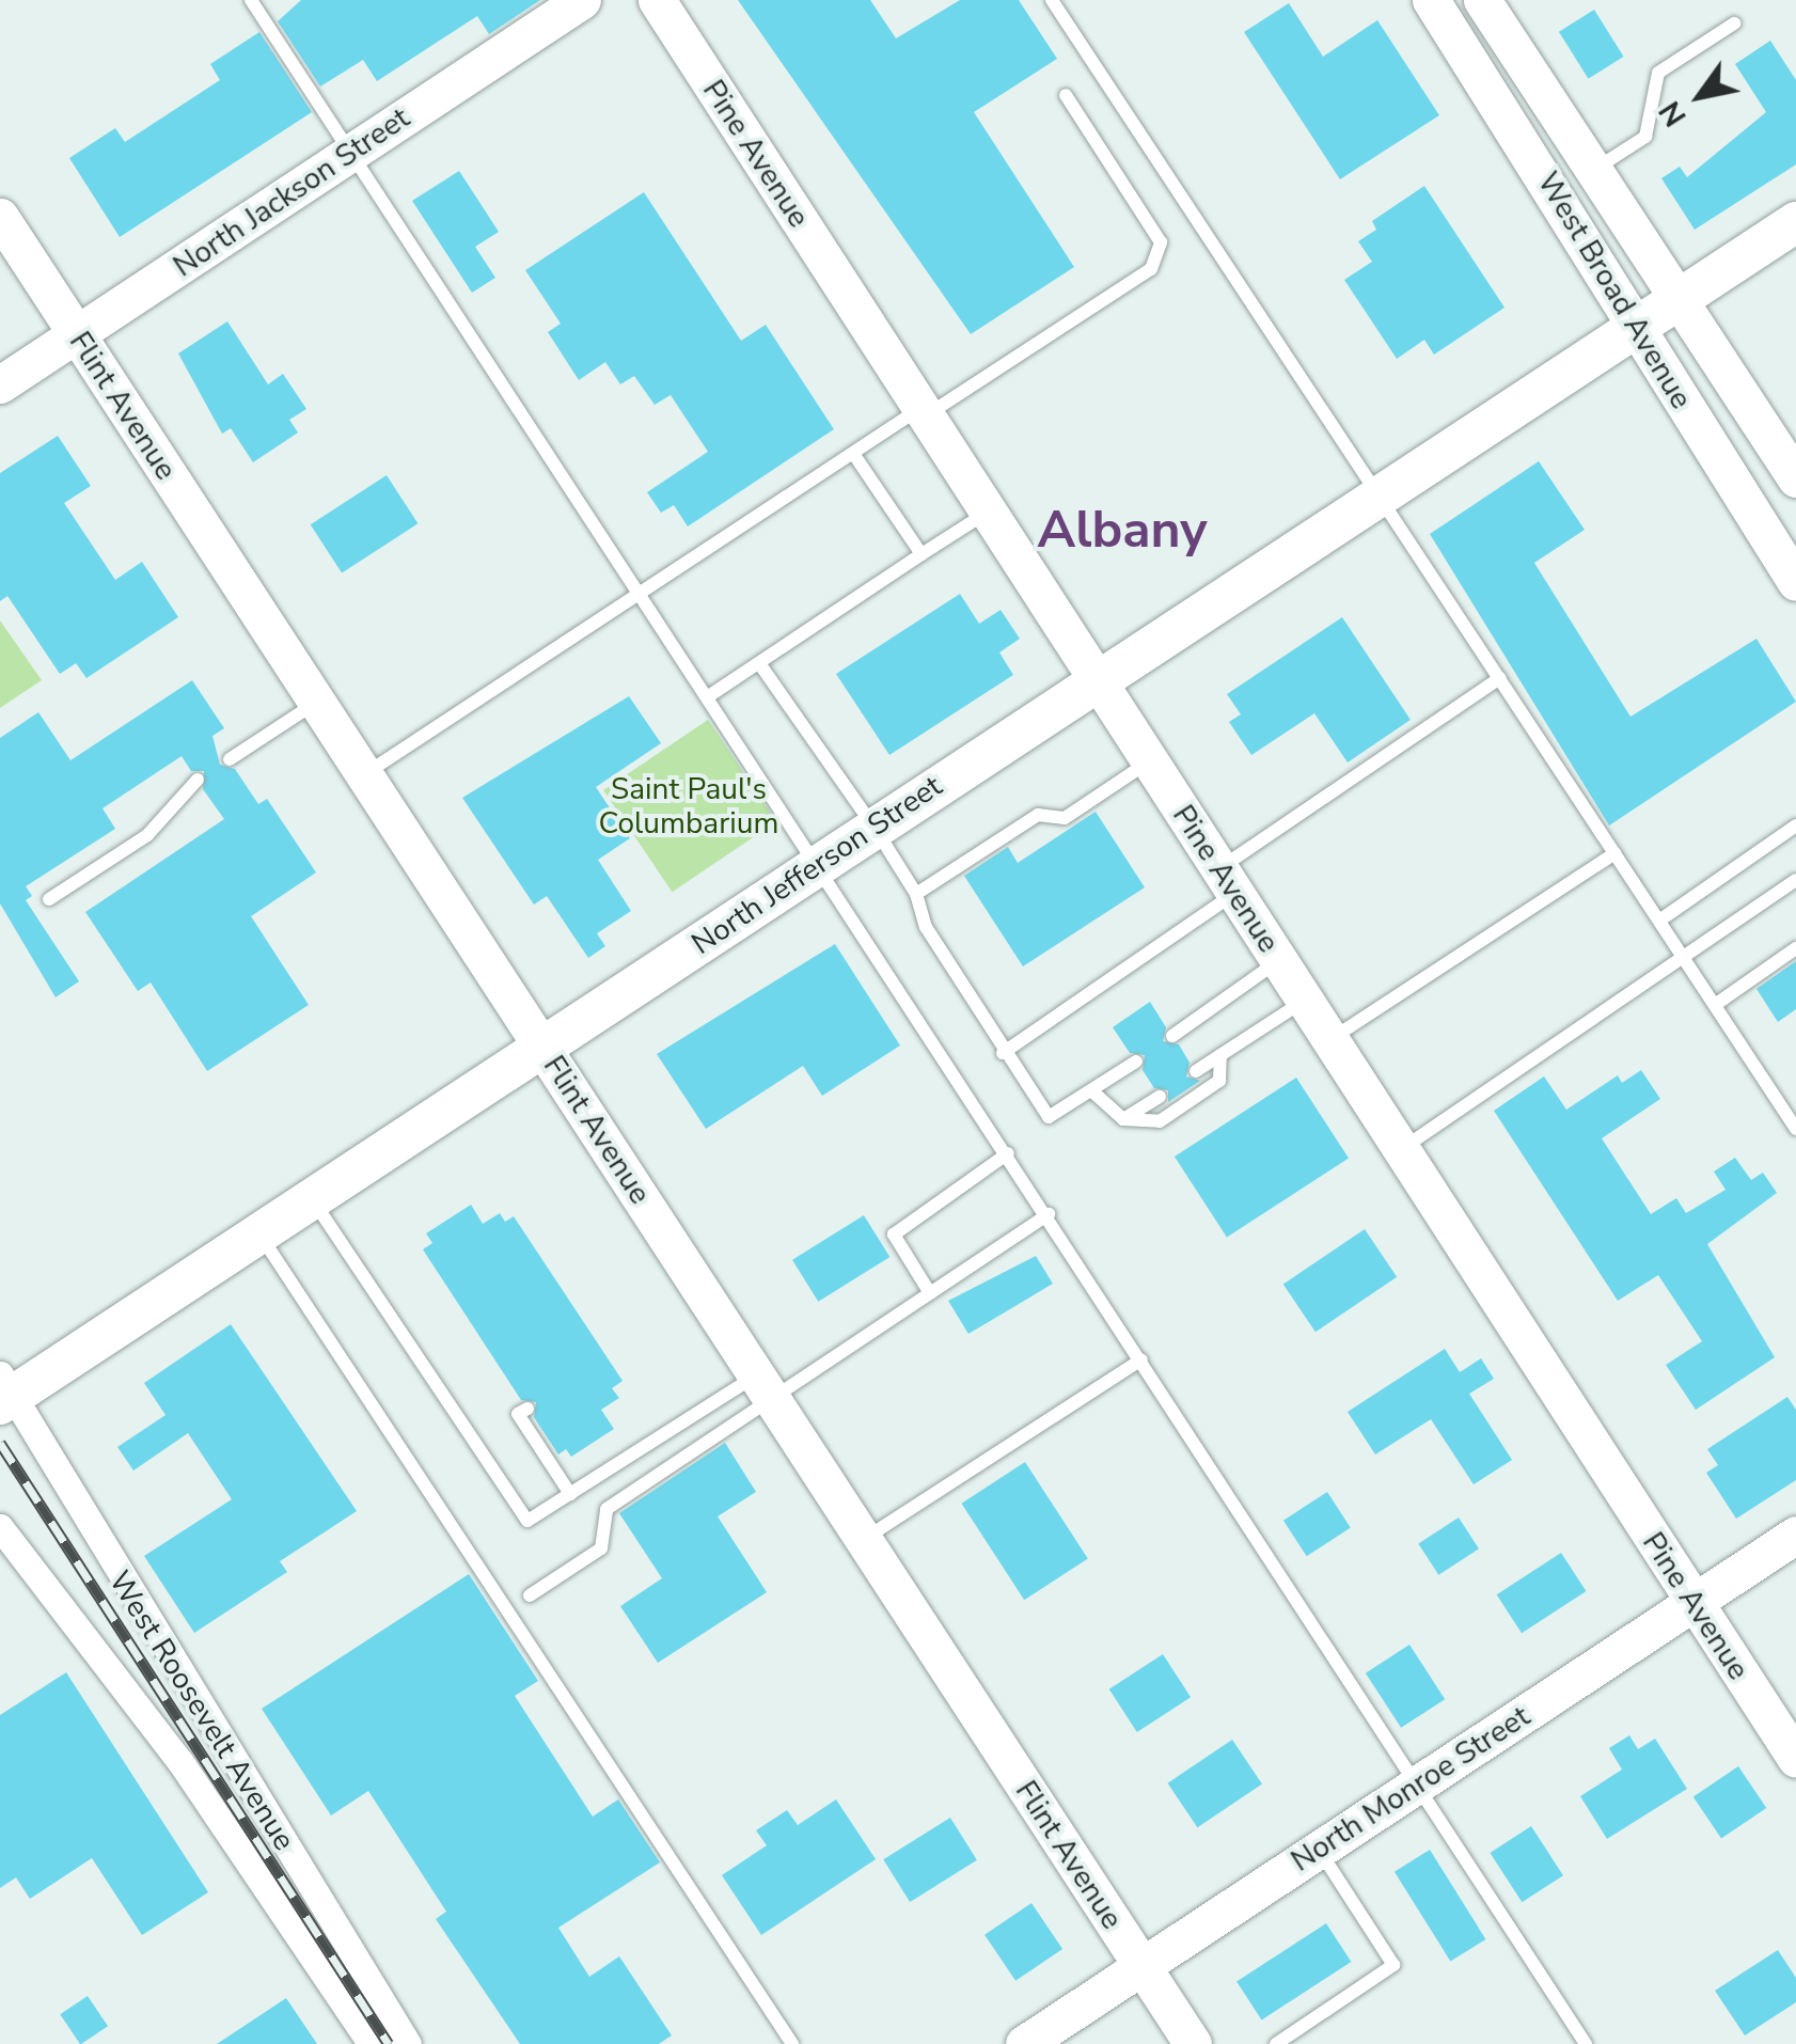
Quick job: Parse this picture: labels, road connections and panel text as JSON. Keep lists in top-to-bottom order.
{
  "streets": {
    "main road": [
      "Pine Avenue",
      "North Jackson Street",
      "West Broad Avenue",
      "Flint Avenue",
      "North Jefferson Street",
      "North Monroe Street"
    ],
    "street": ["West Roosevelt Avenue"]
  },
  "crossings": [
    ["Pine Avenue", "North Jefferson Street"],
    ["Pine Avenue", "North Monroe Street"],
    ["North Jackson Street", "Flint Avenue"],
    ["West Broad Avenue", "North Jefferson Street"],
    ["Flint Avenue", "North Jefferson Street"],
    ["Flint Avenue", "North Monroe Street"],
    ["North Jefferson Street", "West Roosevelt Avenue"]
  ],
  "districts": ["Albany"],
  "parks": ["Saint Paul's Columbarium"],
  "north": "bottom left"
}
